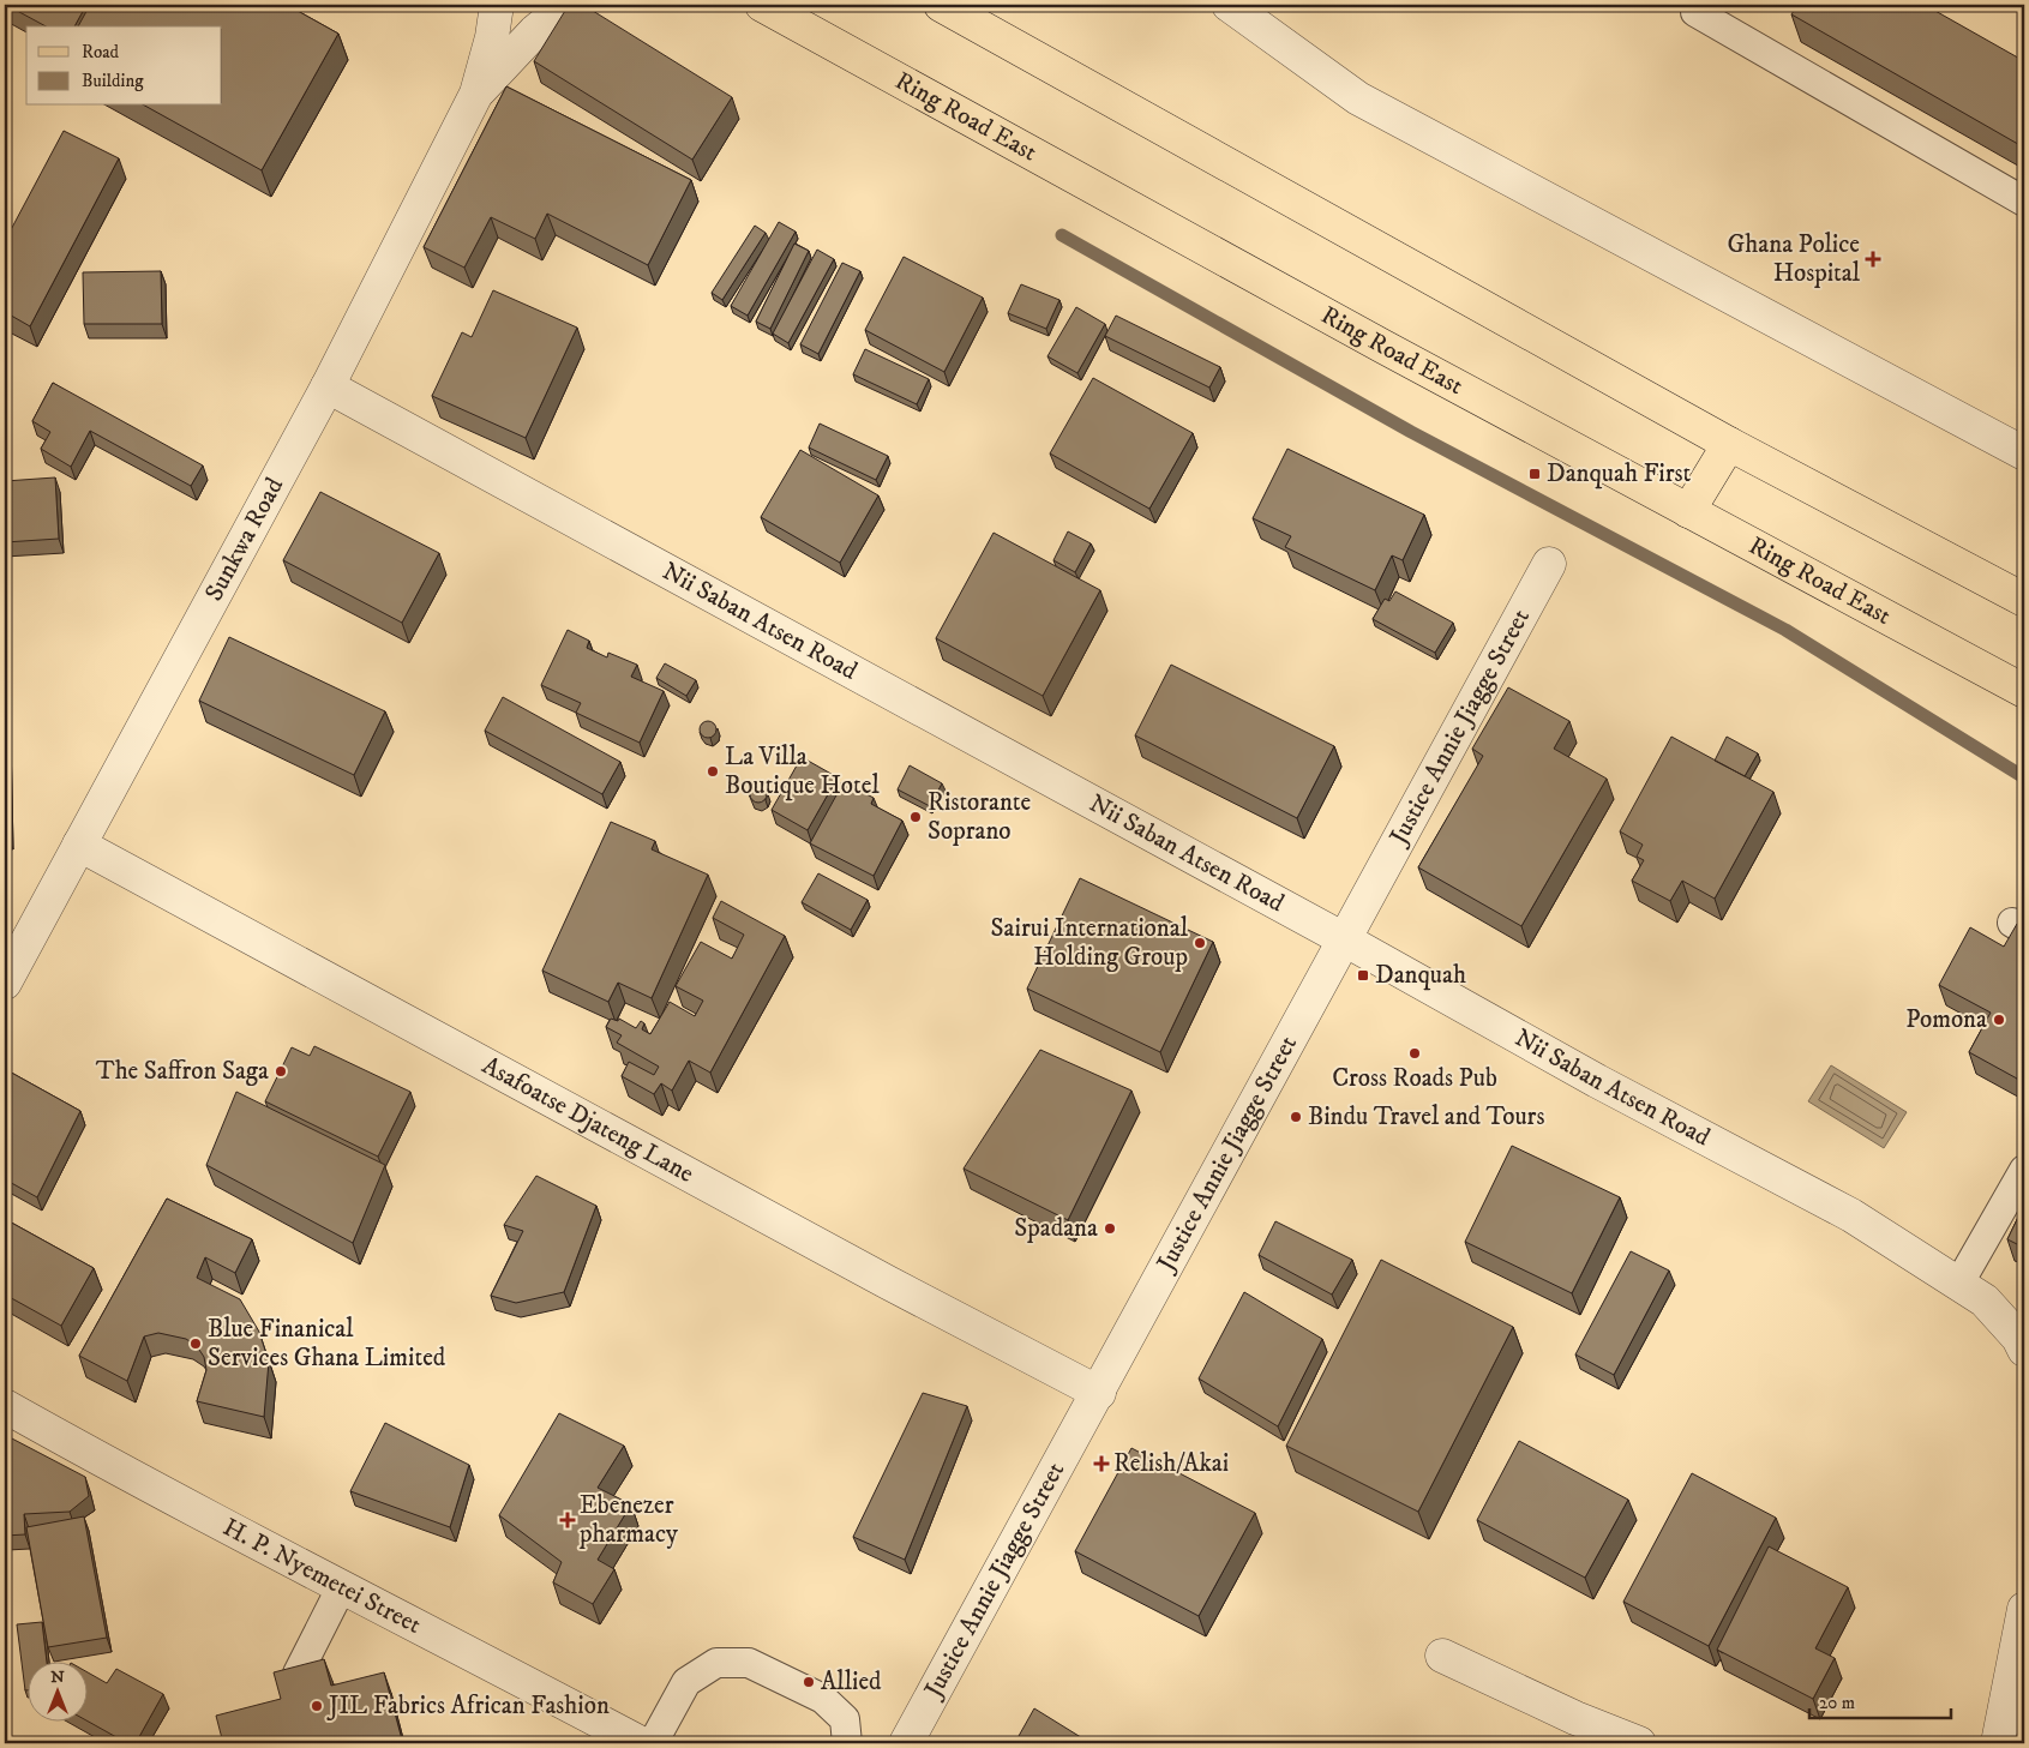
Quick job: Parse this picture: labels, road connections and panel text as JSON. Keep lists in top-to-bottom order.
{
  "streets": {
    "main road": ["Ring Road East"],
    "street": [
      "Sunkwa Road",
      "Nii Saban Atsen Road",
      "Justice Annie Jiagge Street",
      "Asafoatse Djateng Lane",
      "H. P. Nyemetei Street"
    ]
  },
  "crossings": [
    ["Sunkwa Road", "Nii Saban Atsen Road"],
    ["Sunkwa Road", "Asafoatse Djateng Lane"],
    ["Nii Saban Atsen Road", "Justice Annie Jiagge Street"],
    ["Justice Annie Jiagge Street", "Asafoatse Djateng Lane"]
  ],
  "places": {
    "health": ["Ghana Police Hospital", "Relish/Akai", "Ebenezer pharmacy"],
    "transit": ["Danquah First", "Danquah"],
    "other": [
      "La Villa Boutique Hotel",
      "Ristorante Soprano",
      "Sairui International Holding Group",
      "Pomona",
      "Cross Roads Pub",
      "The Saffron Saga",
      "Bindu Travel and Tours",
      "Spadana",
      "Blue Finanical Services Ghana Limited",
      "Allied",
      "JIL Fabrics African Fashion"
    ]
  },
  "legend": ["Road", "Building"],
  "scale_bar": "20 m",
  "north": "top"
}
